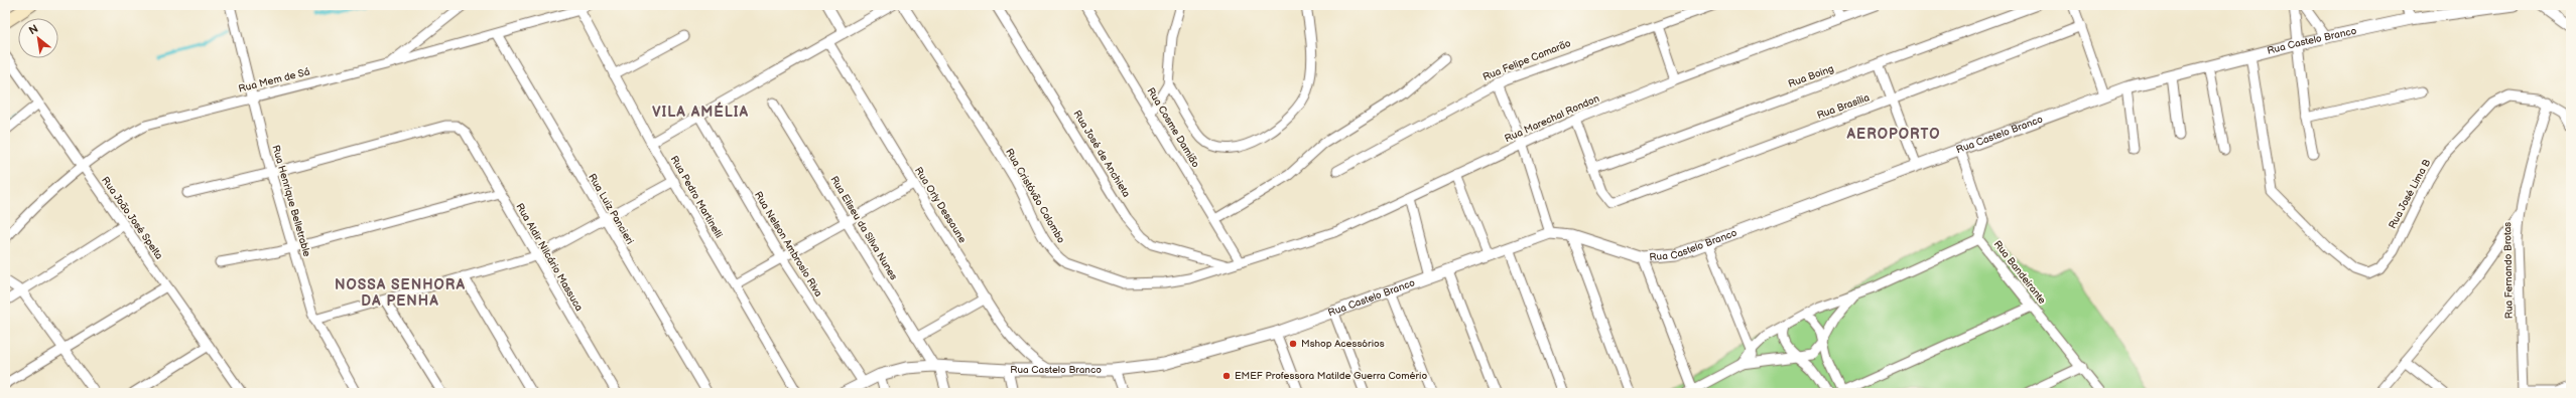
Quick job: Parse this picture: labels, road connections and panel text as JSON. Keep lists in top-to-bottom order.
{
  "streets": {
    "street": [
      "Rua Castelo Branco",
      "Rua Felipe Camarão",
      "Rua Boing",
      "Rua Mem de Sá",
      "Rua Brasília",
      "Rua Marechal Rondon",
      "Rua Cosme Damião",
      "Rua José de Anchieta",
      "Rua José Lima B",
      "Rua Cristóvão Colombo",
      "Rua Pedro Martinelli",
      "Rua Henrique Belletrable",
      "Rua Orly Dessaune",
      "Rua Luiz Pancieri",
      "Rua João José Spelta",
      "Rua Eliseu da Silva Nunes",
      "Rua Nelson Ambrosio Riva",
      "Rua Aldir Nilcário Massuca",
      "Rua Fernando Brotas",
      "Rua Bandeirante"
    ]
  },
  "crossings": [
    ["Rua Castelo Branco", "Rua José Lima B"],
    ["Rua Castelo Branco", "Rua Orly Dessaune"],
    ["Rua Castelo Branco", "Rua Eliseu da Silva Nunes"],
    ["Rua Castelo Branco", "Rua Nelson Ambrosio Riva"],
    ["Rua Castelo Branco", "Rua Bandeirante"],
    ["Rua Boing", "Rua Brasília"],
    ["Rua Mem de Sá", "Rua Henrique Belletrable"],
    ["Rua Mem de Sá", "Rua João José Spelta"],
    ["Rua Marechal Rondon", "Rua Cosme Damião"],
    ["Rua Marechal Rondon", "Rua Cristóvão Colombo"],
    ["Rua Cosme Damião", "Rua Cristóvão Colombo"],
    ["Rua José de Anchieta", "Rua Cristóvão Colombo"],
    ["Rua José Lima B", "Rua Fernando Brotas"],
    ["Rua Henrique Belletrable", "Rua Aldir Nilcário Massuca"]
  ],
  "districts": ["VILA AMÉLIA", "AEROPORTO", "NOSSA SENHORA DA PENHA"],
  "places": ["Mshop Acessórios", "EMEF Professora Matilde Guerra Comério"],
  "north": "top left"
}
